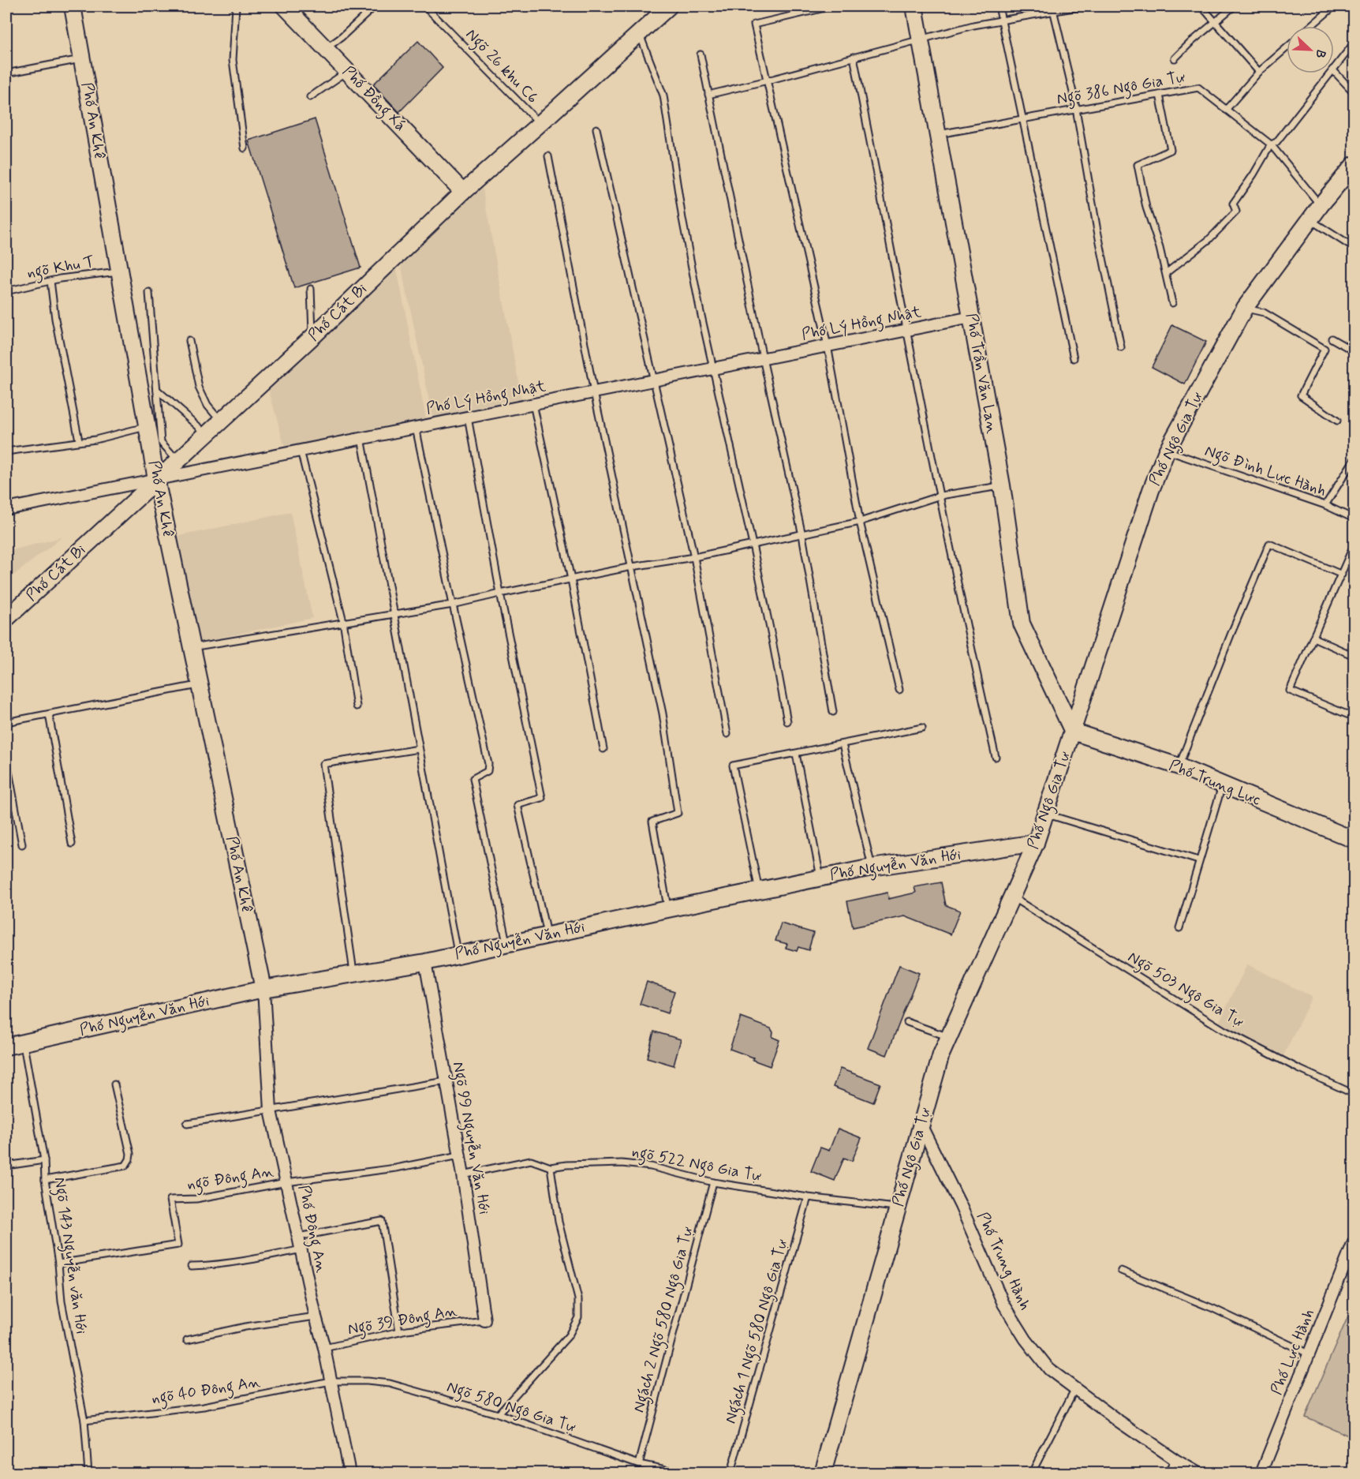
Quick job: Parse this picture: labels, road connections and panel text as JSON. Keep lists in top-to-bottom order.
{
  "streets": {
    "street": [
      "Phố Đồng Xá",
      "Phố An Khê",
      "Phố Cát Bi",
      "Phố Lý Hồng Nhật",
      "Phố Trần Văn Lan",
      "Phố Ngô Gia Tự",
      "Phố Trung Lực",
      "Phố Nguyễn Văn Hới",
      "Ngõ 99 Nguyễn Văn Hới",
      "Phố Đông An",
      "Phố Trung Hành",
      "Phố Lực Hành"
    ],
    "lane": [
      "Ngõ 26 khu C6",
      "Ngõ 386 Ngô Gia Tự",
      "ngõ Khu T",
      "Ngõ Đình Lực Hành",
      "Ngõ 503 Ngô Gia Tự",
      "ngõ 522 Ngô Gia Tự",
      "ngõ Đông An",
      "Ngõ 143 Nguyễn văn Hới",
      "Ngách 2 Ngõ 580 Ngô Gia Tự",
      "Ngõ 39 Đông An",
      "Ngách 1 Ngõ 580 Ngô Gia Tự",
      "ngõ 40 Đông An",
      "Ngõ 580 Ngô Gia Tự"
    ]
  },
  "crossings": [
    ["Ngõ 26 khu C6", "Phố Cát Bi"],
    ["Ngõ 386 Ngô Gia Tự", "Phố Trần Văn Lan"],
    ["Ngõ 386 Ngô Gia Tự", "Phố Ngô Gia Tự"],
    ["Phố Đồng Xá", "Phố Cát Bi"],
    ["Phố An Khê", "ngõ Khu T"],
    ["Phố An Khê", "Phố Cát Bi"],
    ["Phố An Khê", "Phố Lý Hồng Nhật"],
    ["Phố An Khê", "Phố Nguyễn Văn Hới"],
    ["Phố An Khê", "Phố Đông An"],
    ["Phố Cát Bi", "Phố Lý Hồng Nhật"],
    ["Phố Lý Hồng Nhật", "Phố Trần Văn Lan"],
    ["Phố Trần Văn Lan", "Phố Ngô Gia Tự"],
    ["Phố Trần Văn Lan", "Phố Trung Lực"],
    ["Phố Ngô Gia Tự", "Ngõ Đình Lực Hành"],
    ["Phố Ngô Gia Tự", "Phố Trung Lực"],
    ["Phố Ngô Gia Tự", "Phố Nguyễn Văn Hới"],
    ["Phố Ngô Gia Tự", "Ngõ 503 Ngô Gia Tự"],
    ["Phố Ngô Gia Tự", "ngõ 522 Ngô Gia Tự"],
    ["Phố Ngô Gia Tự", "Phố Trung Hành"],
    ["Phố Nguyễn Văn Hới", "Ngõ 99 Nguyễn Văn Hới"],
    ["Phố Nguyễn Văn Hới", "Phố Đông An"],
    ["Phố Nguyễn Văn Hới", "Ngõ 143 Nguyễn văn Hới"],
    ["Ngõ 99 Nguyễn Văn Hới", "ngõ 522 Ngô Gia Tự"],
    ["Ngõ 99 Nguyễn Văn Hới", "ngõ Đông An"],
    ["Ngõ 99 Nguyễn Văn Hới", "Ngõ 39 Đông An"],
    ["ngõ 522 Ngô Gia Tự", "Ngách 2 Ngõ 580 Ngô Gia Tự"],
    ["ngõ 522 Ngô Gia Tự", "Ngách 1 Ngõ 580 Ngô Gia Tự"],
    ["ngõ Đông An", "Phố Đông An"],
    ["ngõ Đông An", "Ngõ 143 Nguyễn văn Hới"],
    ["Phố Đông An", "Ngõ 39 Đông An"],
    ["Phố Đông An", "ngõ 40 Đông An"],
    ["Phố Đông An", "Ngõ 580 Ngô Gia Tự"],
    ["Ngõ 143 Nguyễn văn Hới", "ngõ 40 Đông An"],
    ["Ngách 2 Ngõ 580 Ngô Gia Tự", "Ngõ 580 Ngô Gia Tự"],
    ["ngõ 40 Đông An", "Ngõ 580 Ngô Gia Tự"]
  ],
  "north": "bottom right"
}
